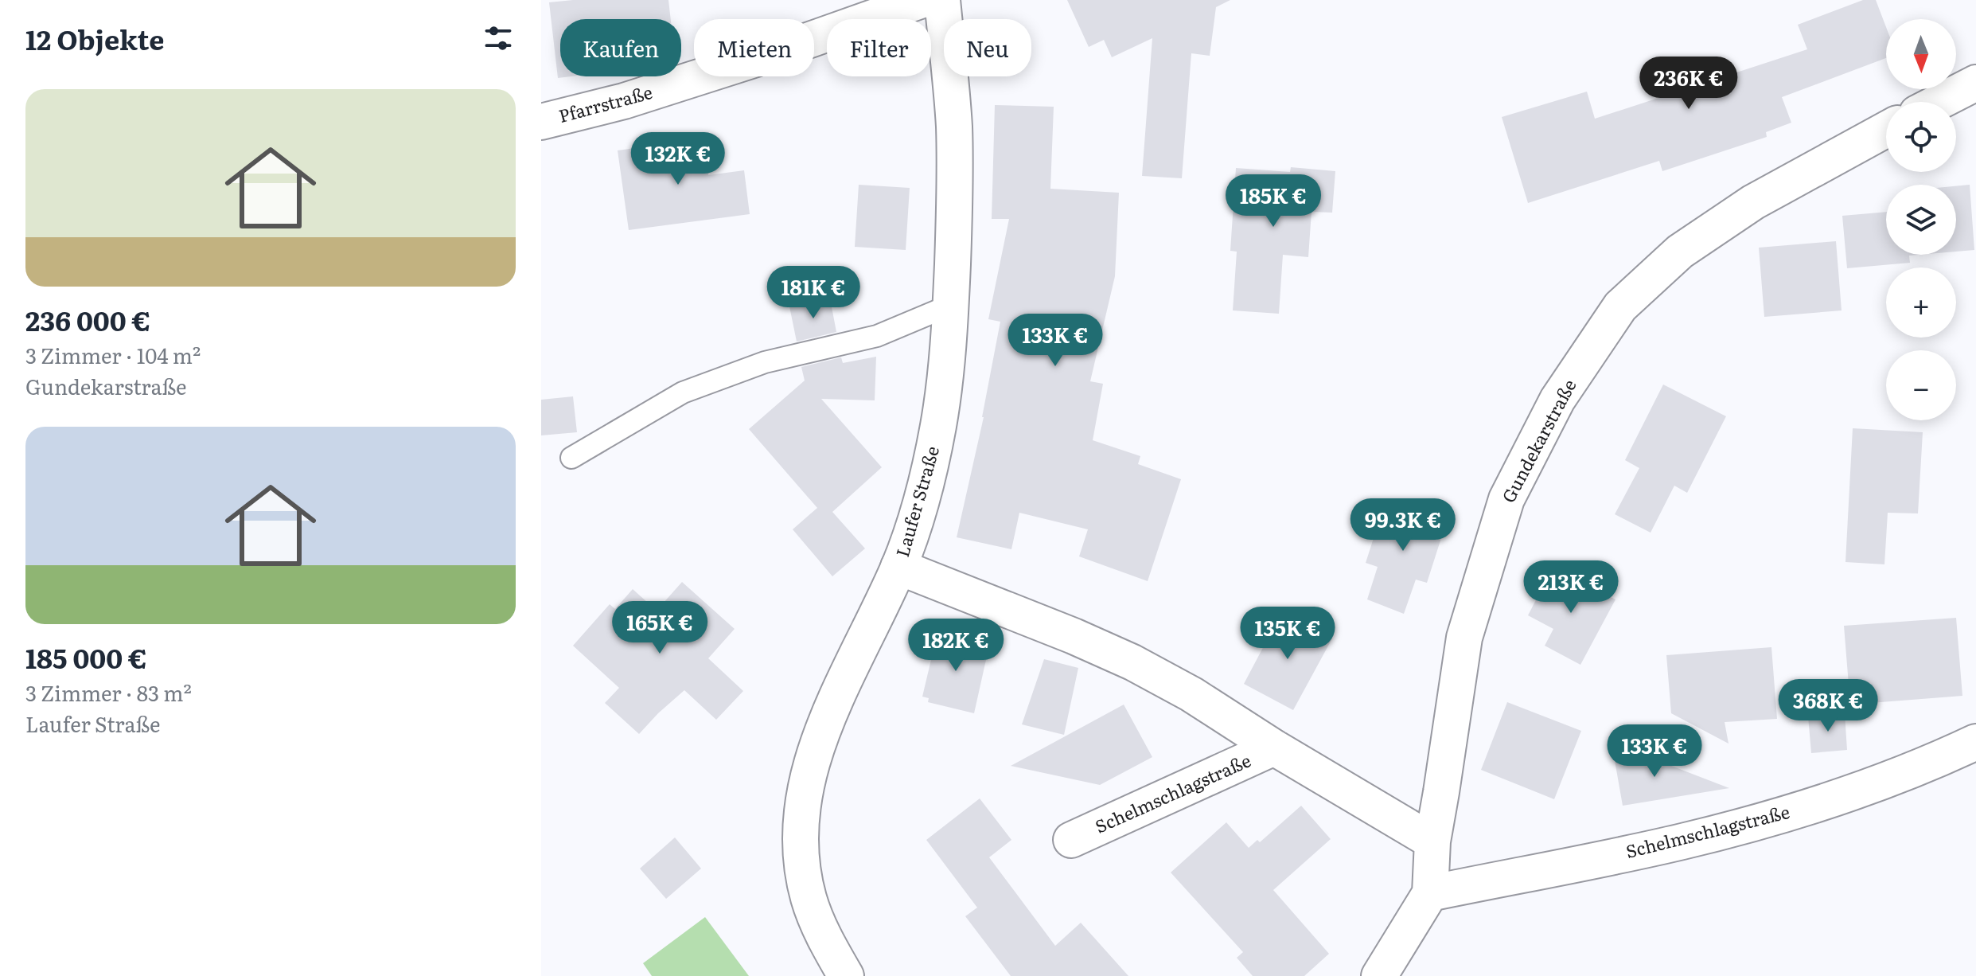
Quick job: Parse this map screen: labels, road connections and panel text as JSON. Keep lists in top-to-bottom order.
{
  "streets": {
    "street": [
      "Pfarrstraße",
      "Gundekarstraße",
      "Laufer Straße",
      "Schelmschlagstraße"
    ]
  },
  "crossings": [
    ["Gundekarstraße", "Schelmschlagstraße"],
    ["Laufer Straße", "Schelmschlagstraße"]
  ],
  "north": "bottom",
  "page": {
    "heading": "12 Objekte",
    "map_buttons": ["+", "−"],
    "chip": [
      "Kaufen",
      "Mieten",
      "Filter",
      "Neu"
    ],
    "price": [
      "236K €",
      "132K €",
      "185K €",
      "181K €",
      "133K €",
      "99.3K €",
      "213K €",
      "165K €",
      "135K €",
      "182K €",
      "368K €",
      "133K €"
    ],
    "list": [
      {
        "name": "236 000 €",
        "note": "3 Zimmer · 104 m² · Gundekarstraße"
      },
      {
        "name": "185 000 €",
        "note": "3 Zimmer · 83 m² · Laufer Straße"
      }
    ]
  }
}
